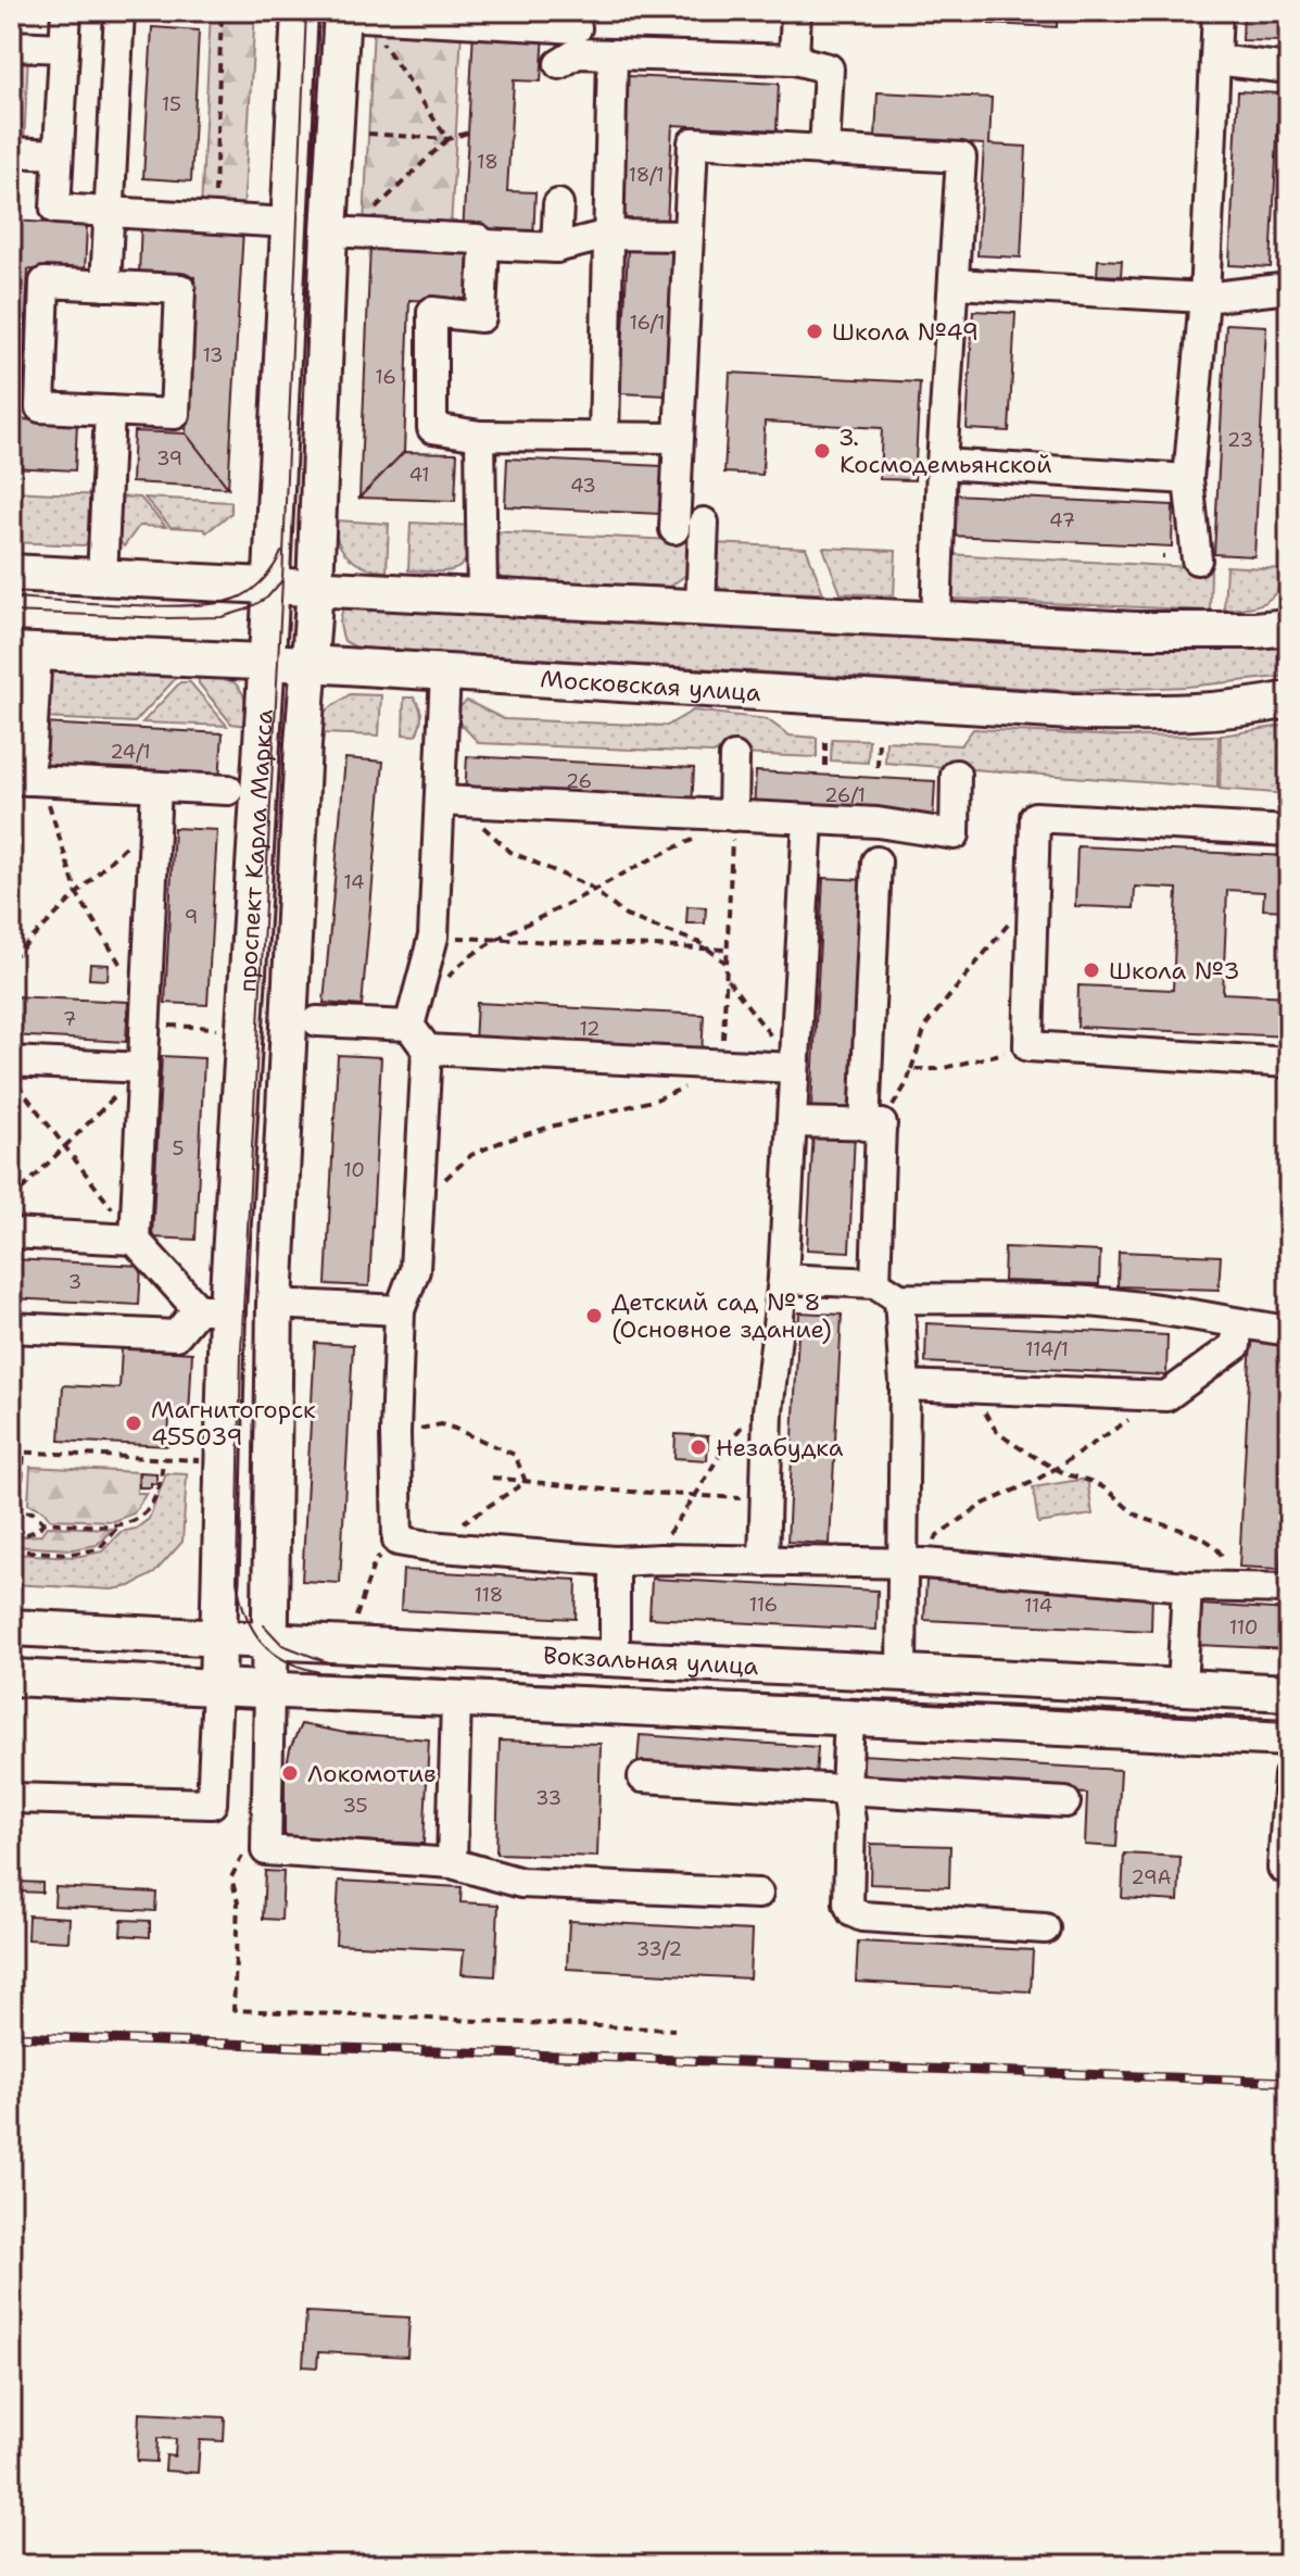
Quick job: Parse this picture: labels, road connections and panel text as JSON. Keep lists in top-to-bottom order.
{
  "streets": {
    "main road": ["Московская улица", "проспект Карла Маркса", "Вокзальная улица"]
  },
  "crossings": [
    ["Московская улица", "проспект Карла Маркса"],
    ["проспект Карла Маркса", "Вокзальная улица"]
  ],
  "places": [
    "Школа №49",
    "З. Космодемьянской",
    "Школа №3",
    "Детский сад № 8 (Основное здание)",
    "Магнитогорск 455039",
    "Незабудка",
    "Локомотив"
  ],
  "house_numbers": [
    "15",
    "18",
    "18/1",
    "16/1",
    "13",
    "16",
    "23",
    "39",
    "41",
    "43",
    "47",
    "24/1",
    "26",
    "26/1",
    "14",
    "9",
    "7",
    "12",
    "5",
    "10",
    "3",
    "114/1",
    "118",
    "116",
    "114",
    "110",
    "33",
    "35",
    "29А",
    "33/2"
  ]
}
